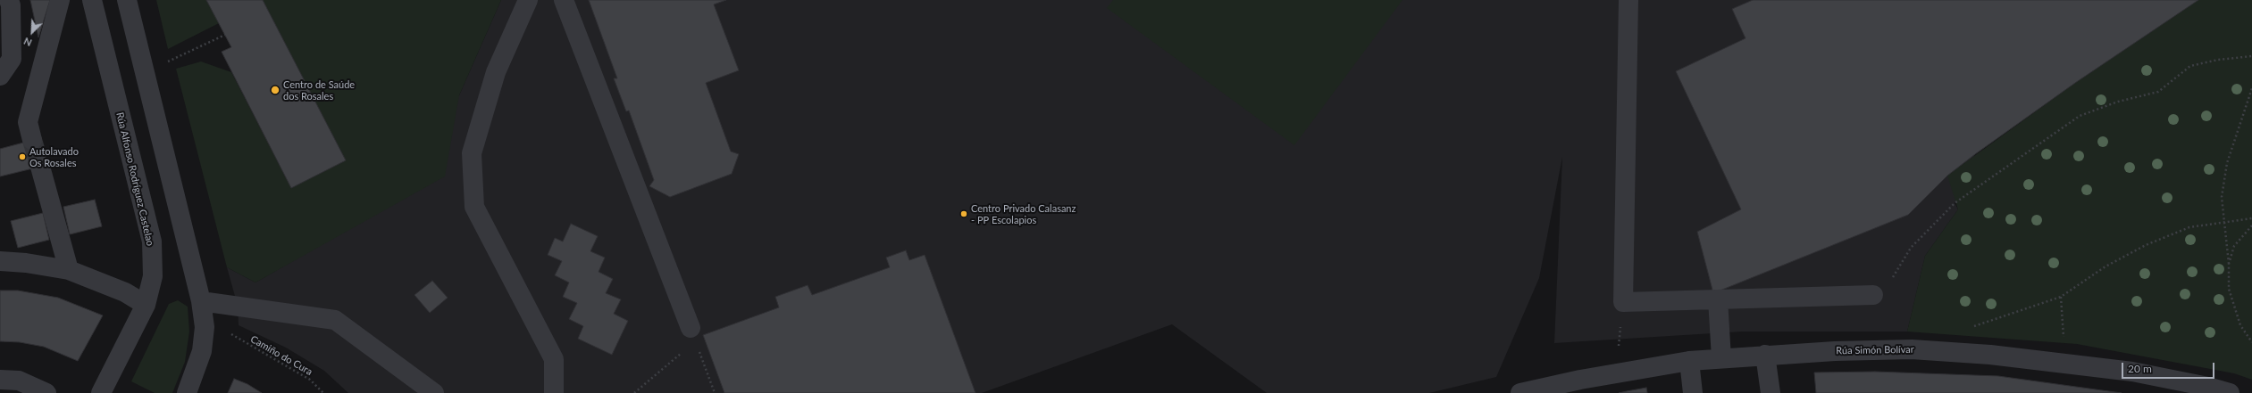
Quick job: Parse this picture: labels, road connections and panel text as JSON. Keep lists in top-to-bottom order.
{
  "streets": {
    "street": ["Rúa Alfonso Rodríguez Castelao", "Rúa Simón Bolívar"],
    "path": ["Camiño do Cura"]
  },
  "places": ["Centro de Saúde dos Rosales", "Autolavado Os Rosales", "Centro Privado Calasanz - PP Escolapios"],
  "scale_bar": "20 m",
  "north": "bottom left"
}
